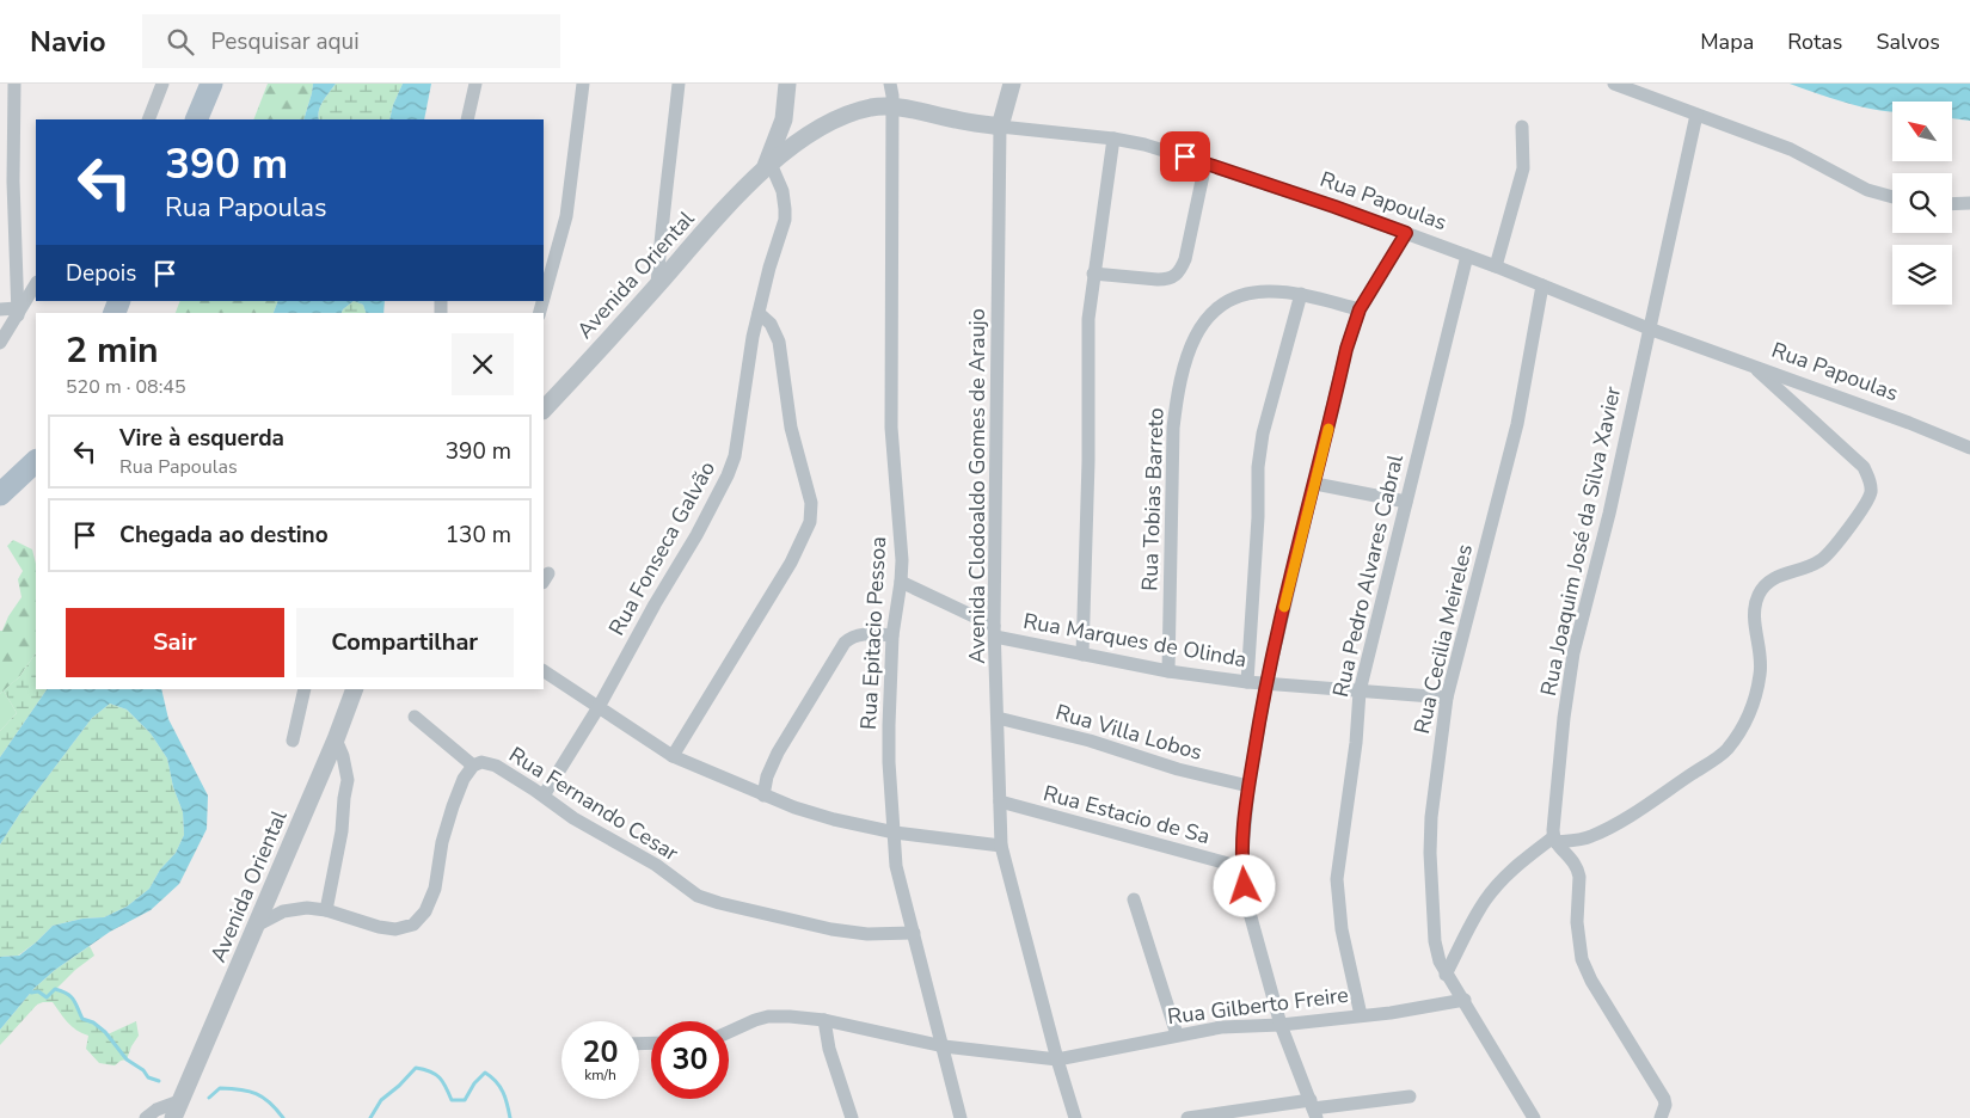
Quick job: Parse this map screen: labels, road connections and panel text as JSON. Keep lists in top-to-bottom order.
{
  "streets": {
    "street": [
      "Rua Papoulas",
      "Avenida Oriental",
      "Avenida Clodoaldo Gomes de Araujo",
      "Rua Tobias Barreto",
      "Rua Joaquim José da Silva Xavier",
      "Rua Fonseca Galvão",
      "Rua Pedro Alvares Cabral",
      "Rua Epitacio Pessoa",
      "Rua Cecilia Meireles",
      "Rua Marques de Olinda",
      "Rua Villa Lobos",
      "Rua Fernando Cesar",
      "Rua Estacio de Sa",
      "Rua Gilberto Freire"
    ]
  },
  "crossings": [
    ["Rua Papoulas", "Avenida Oriental"],
    ["Rua Papoulas", "Avenida Clodoaldo Gomes de Araujo"],
    ["Rua Papoulas", "Rua Joaquim José da Silva Xavier"],
    ["Rua Papoulas", "Rua Fonseca Galvão"],
    ["Rua Papoulas", "Rua Pedro Alvares Cabral"],
    ["Rua Papoulas", "Rua Epitacio Pessoa"],
    ["Rua Papoulas", "Rua Cecilia Meireles"],
    ["Avenida Oriental", "Rua Fonseca Galvão"],
    ["Avenida Clodoaldo Gomes de Araujo", "Rua Marques de Olinda"],
    ["Avenida Clodoaldo Gomes de Araujo", "Rua Villa Lobos"],
    ["Avenida Clodoaldo Gomes de Araujo", "Rua Estacio de Sa"],
    ["Avenida Clodoaldo Gomes de Araujo", "Rua Gilberto Freire"],
    ["Rua Tobias Barreto", "Rua Marques de Olinda"],
    ["Rua Fonseca Galvão", "Rua Fernando Cesar"],
    ["Rua Pedro Alvares Cabral", "Rua Marques de Olinda"],
    ["Rua Pedro Alvares Cabral", "Rua Gilberto Freire"],
    ["Rua Epitacio Pessoa", "Rua Marques de Olinda"],
    ["Rua Epitacio Pessoa", "Rua Fernando Cesar"],
    ["Rua Epitacio Pessoa", "Rua Gilberto Freire"],
    ["Rua Cecilia Meireles", "Rua Marques de Olinda"],
    ["Rua Cecilia Meireles", "Rua Gilberto Freire"]
  ],
  "north": "top left",
  "page": {
    "header": "Navio",
    "search": "Pesquisar aqui",
    "nav": ["Mapa", "Rotas", "Salvos"],
    "turn": ["390 m", "Rua Papoulas"],
    "then": "Depois",
    "heading": ["2 min", "520 m · 08:45"],
    "list": [
      {
        "name": "Vire à esquerda",
        "note": "Rua Papoulas",
        "value": "390 m"
      },
      {
        "name": "Chegada ao destino",
        "value": "130 m"
      }
    ],
    "buttons": ["Sair", "Compartilhar"],
    "speed": "20 km/h",
    "limit": "30"
  }
}
